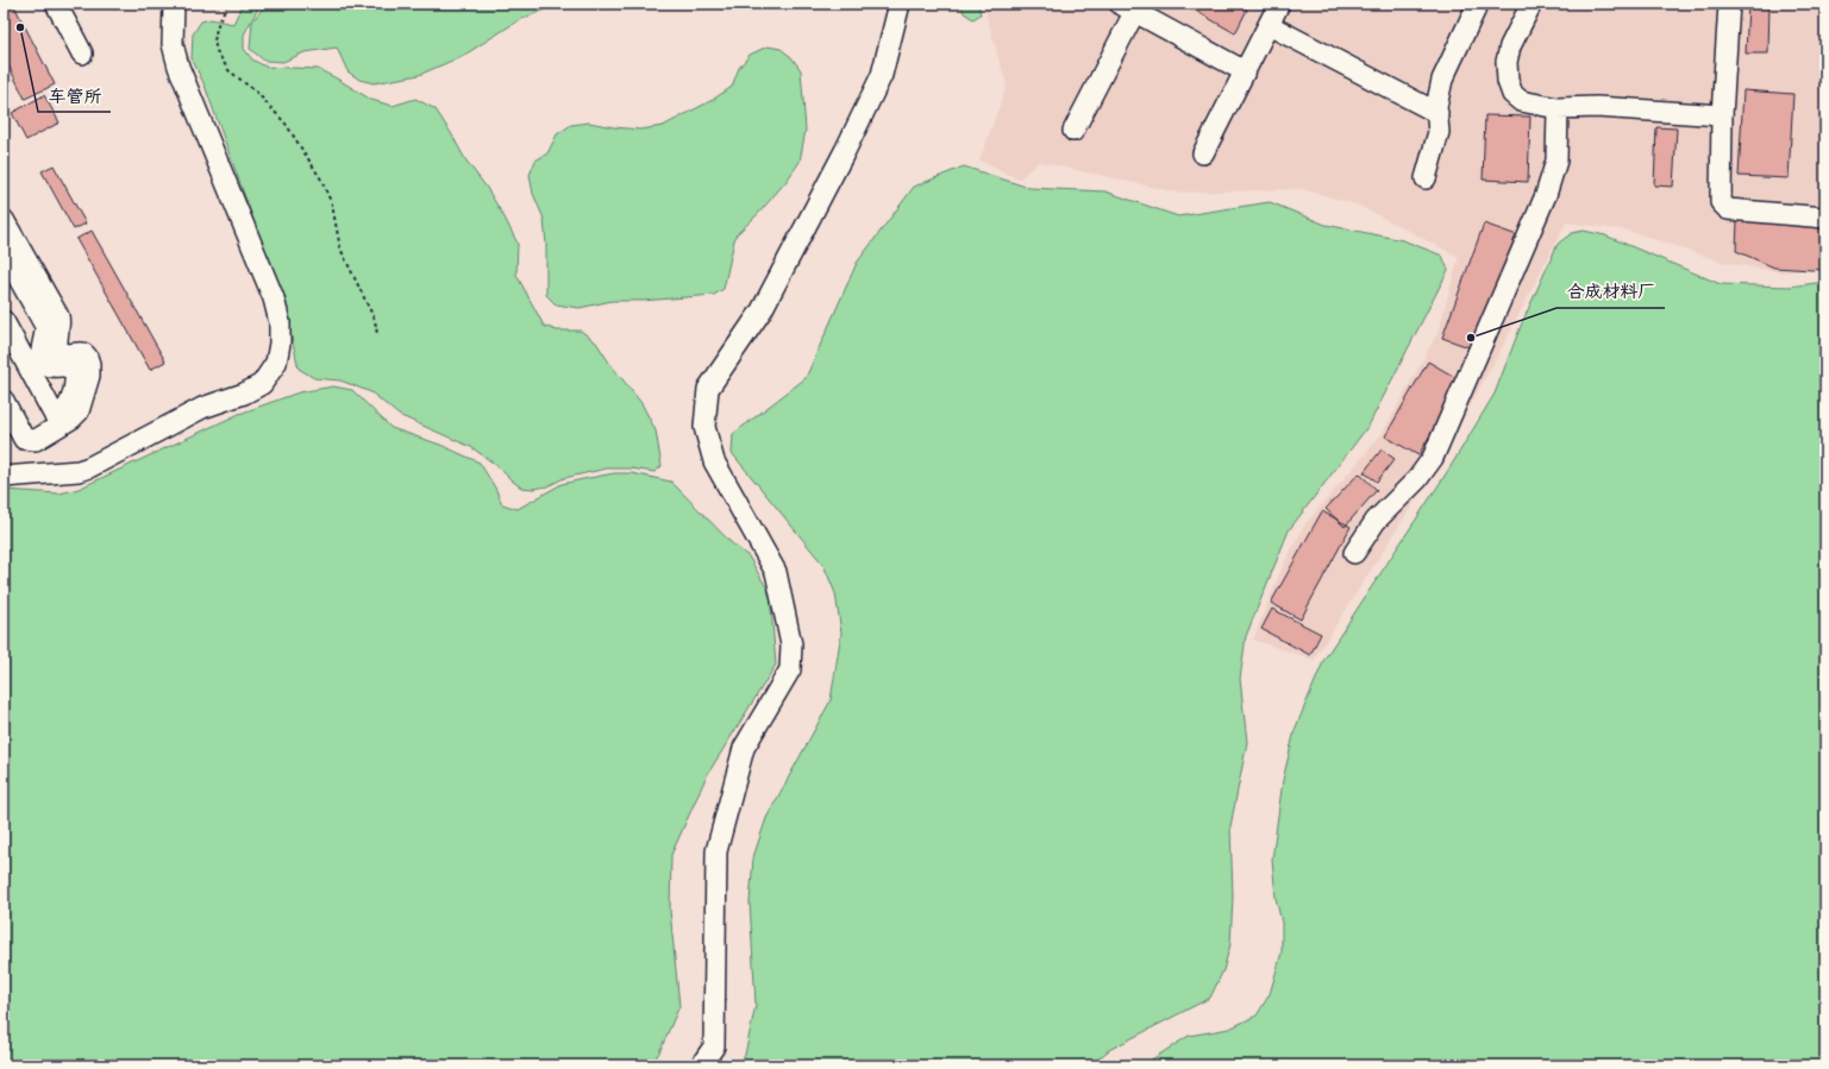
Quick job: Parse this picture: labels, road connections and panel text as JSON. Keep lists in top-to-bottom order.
{
  "places": ["车管所", "合成材料厂"]
}
